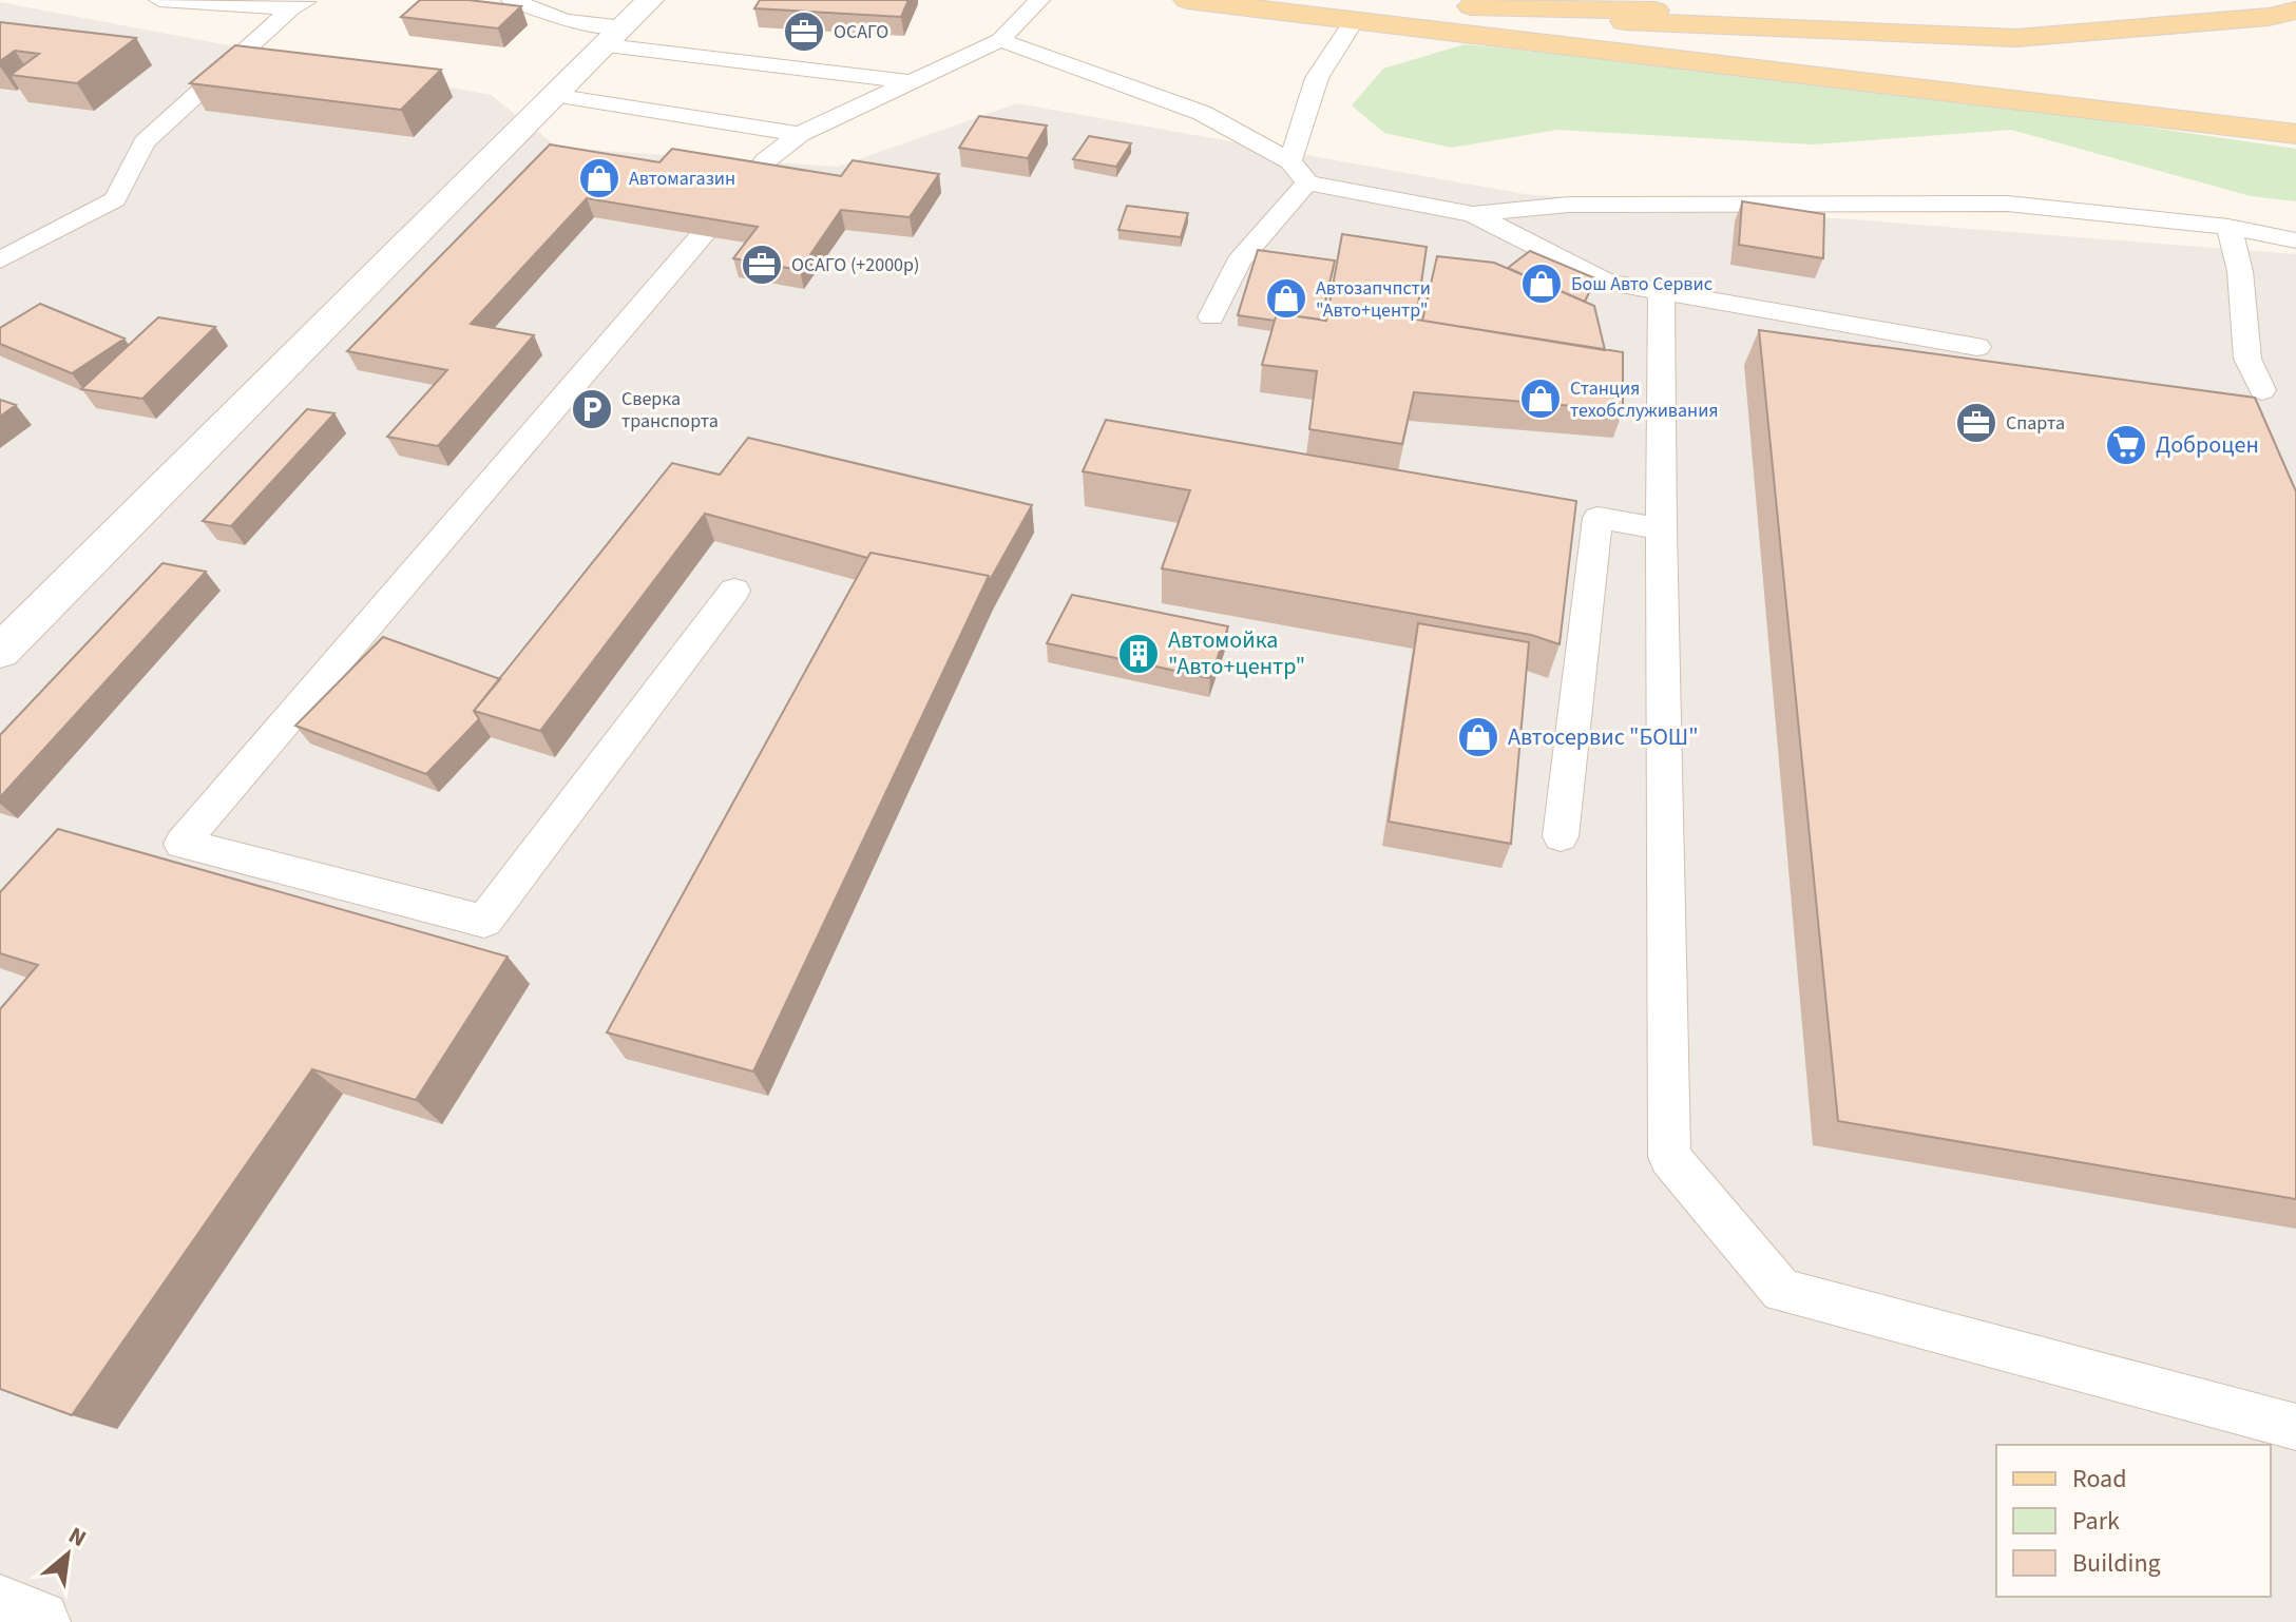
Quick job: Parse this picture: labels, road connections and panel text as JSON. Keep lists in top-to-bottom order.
{
  "places": {
    "office": ["ОСАГО", "ОСАГО (+2000р)", "Спарта"],
    "shop": [
      "Автомагазин",
      "Бош Авто Сервис",
      "Автозапчпсти \"Авто+центр\"",
      "Станция техобслуживания",
      "Автосервис \"БОШ\""
    ],
    "parking": ["Сверка транспорта"],
    "supermarket": ["Доброцен"],
    "building": ["Автомойка \"Авто+центр\""]
  },
  "legend": ["Road", "Park", "Building"],
  "north": "top right"
}
